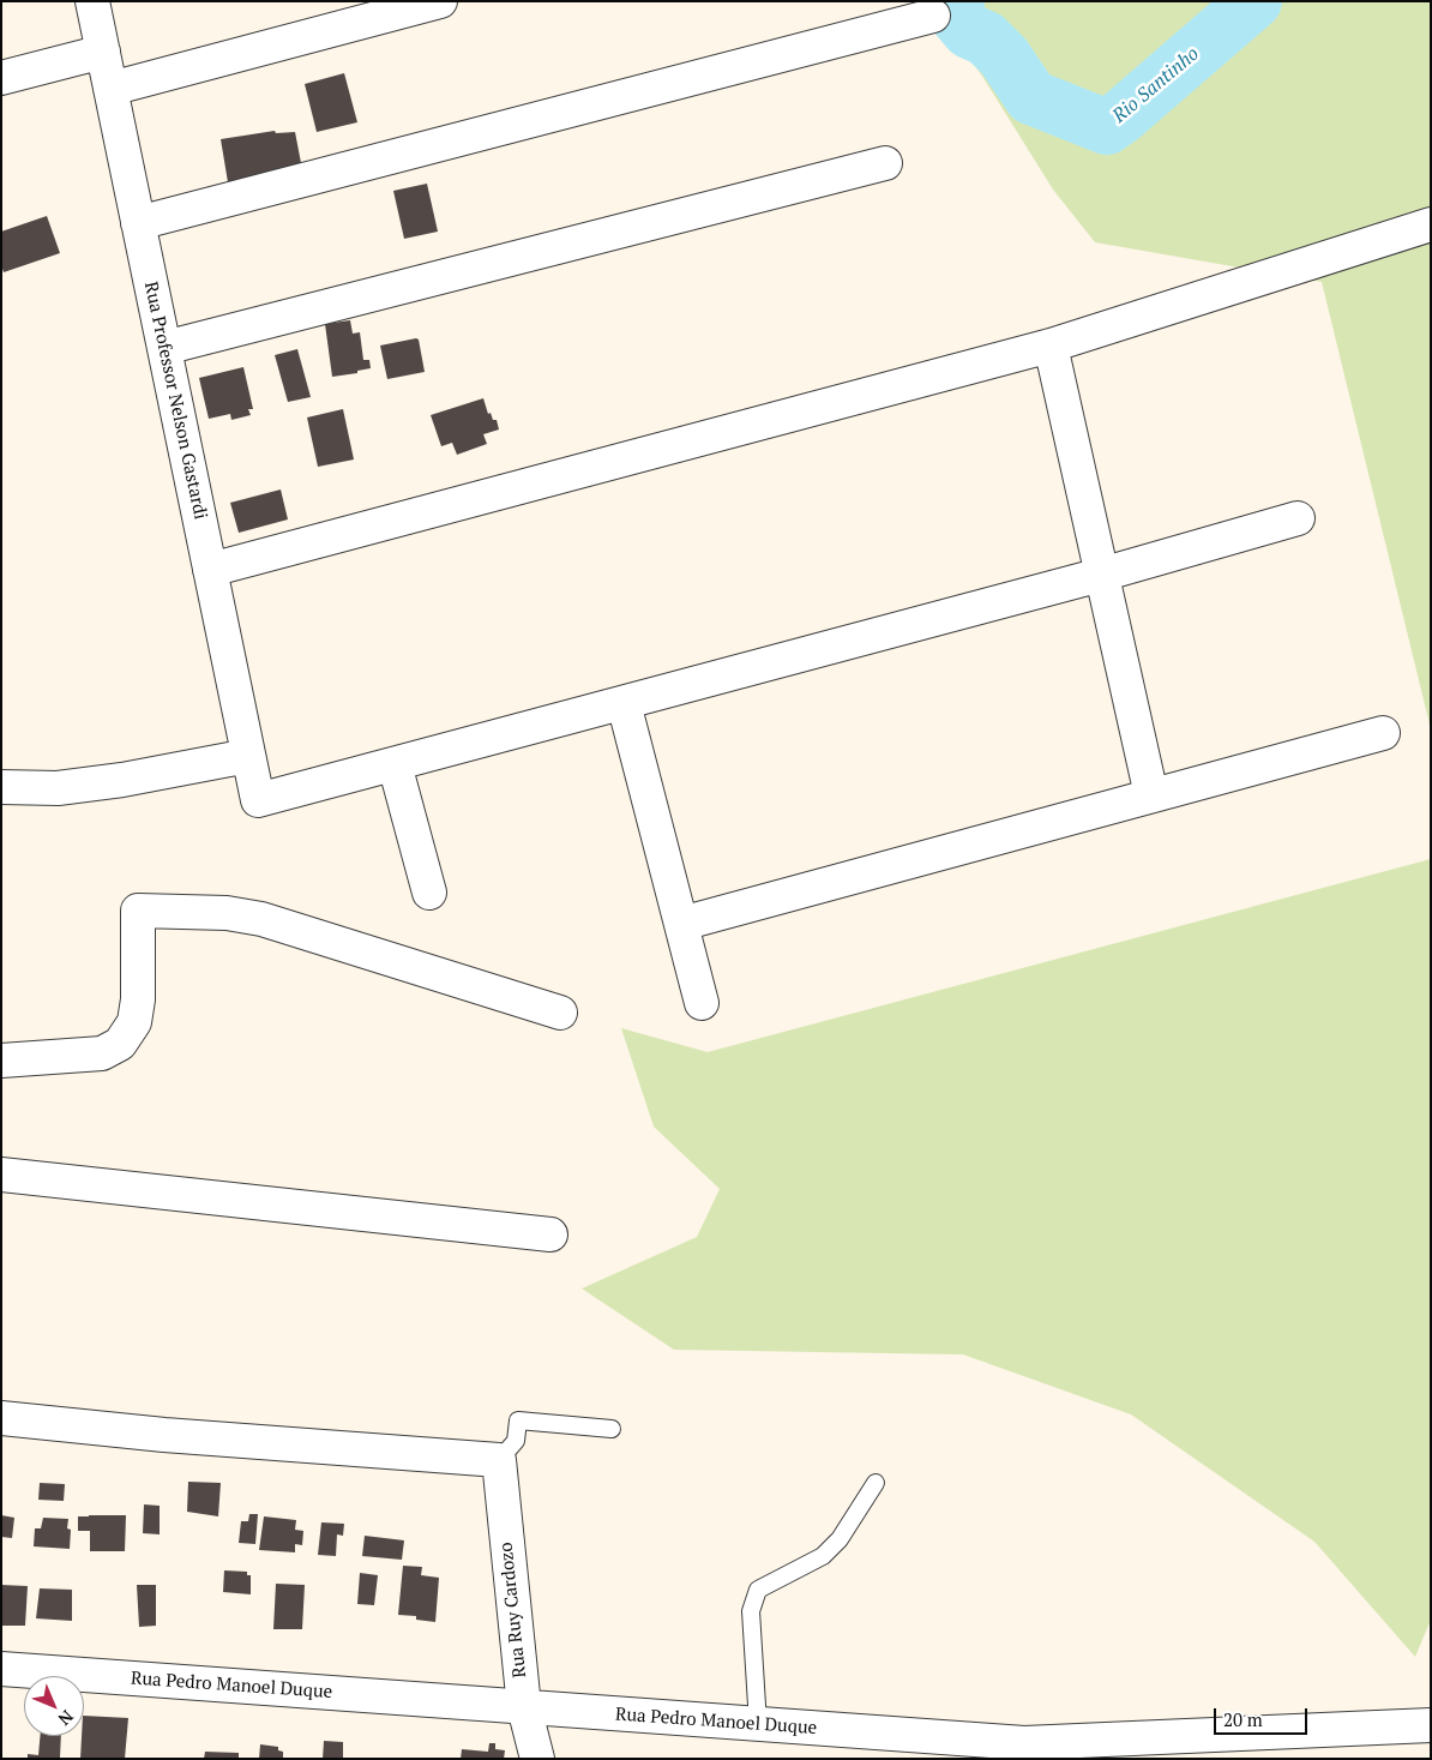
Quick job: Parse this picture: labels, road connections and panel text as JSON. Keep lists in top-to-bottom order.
{
  "streets": {
    "street": ["Rua Professor Nelson Gastardi", "Rua Ruy Cardozo", "Rua Pedro Manoel Duque"]
  },
  "crossings": [
    ["Rua Ruy Cardozo", "Rua Pedro Manoel Duque"]
  ],
  "water": ["Rio Santinho"],
  "scale_bar": "20 m",
  "north": "bottom right"
}
